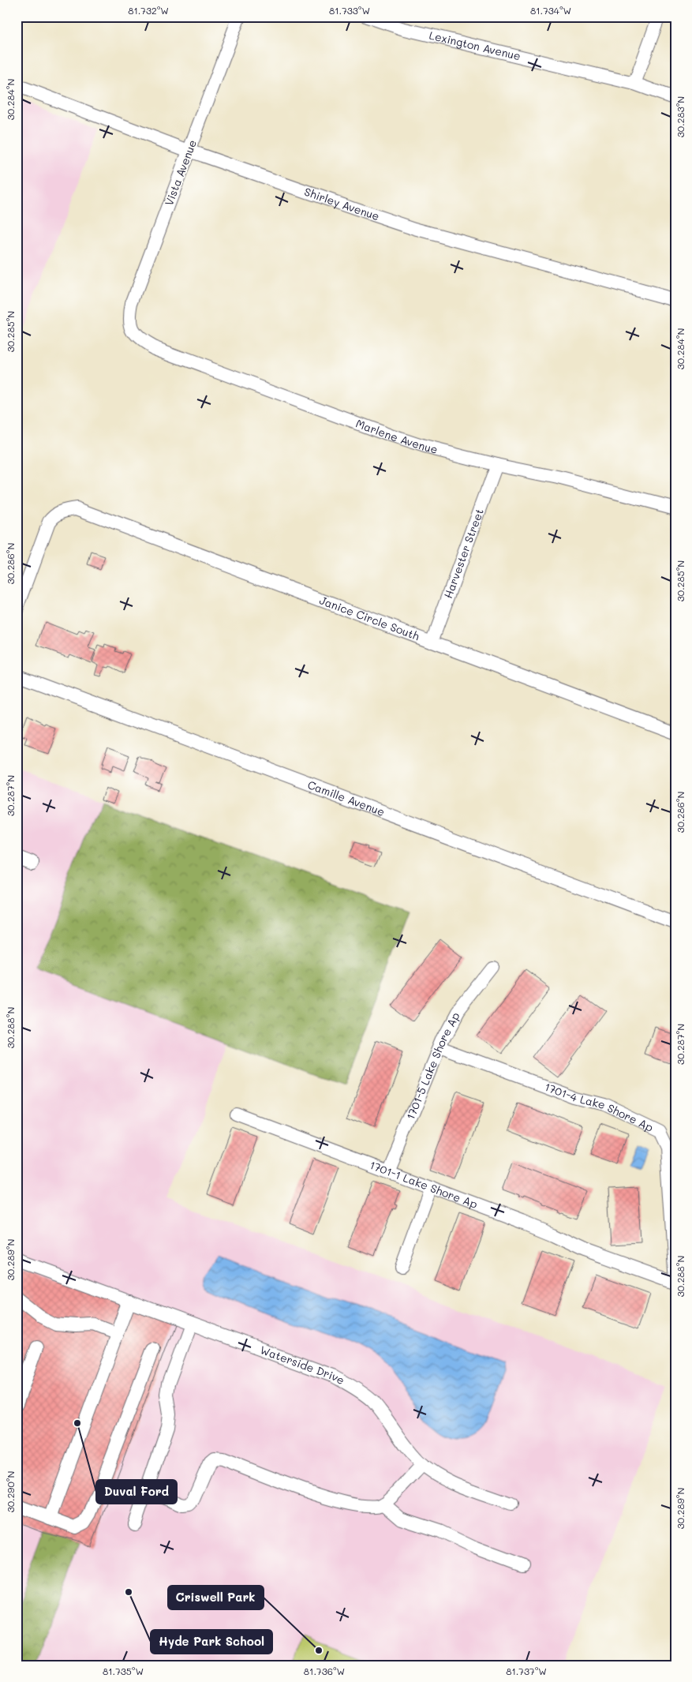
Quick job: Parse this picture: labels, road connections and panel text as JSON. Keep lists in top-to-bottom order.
{
  "streets": {
    "street": [
      "Lexington Avenue",
      "Vista Avenue",
      "Shirley Avenue",
      "Marlene Avenue",
      "Harvester Street",
      "Janice Circle South",
      "Camille Avenue",
      "1701-5 Lake Shore Ap",
      "1701-4 Lake Shore Ap",
      "1701-1 Lake Shore Ap",
      "Waterside Drive"
    ]
  },
  "crossings": [
    ["Vista Avenue", "Shirley Avenue"],
    ["Vista Avenue", "Marlene Avenue"],
    ["Marlene Avenue", "Harvester Street"],
    ["Harvester Street", "Janice Circle South"],
    ["1701-5 Lake Shore Ap", "1701-4 Lake Shore Ap"],
    ["1701-5 Lake Shore Ap", "1701-1 Lake Shore Ap"],
    ["1701-4 Lake Shore Ap", "1701-1 Lake Shore Ap"]
  ],
  "places": ["Duval Ford", "Hyde Park School", "Criswell Park"],
  "coordinates": [
    "81.732°W",
    "81.733°W",
    "81.734°W",
    "30.284°N",
    "30.283°N",
    "30.285°N",
    "30.286°N",
    "30.287°N",
    "30.288°N",
    "30.289°N",
    "30.290°N",
    "81.735°W",
    "81.736°W",
    "81.737°W"
  ]
}
